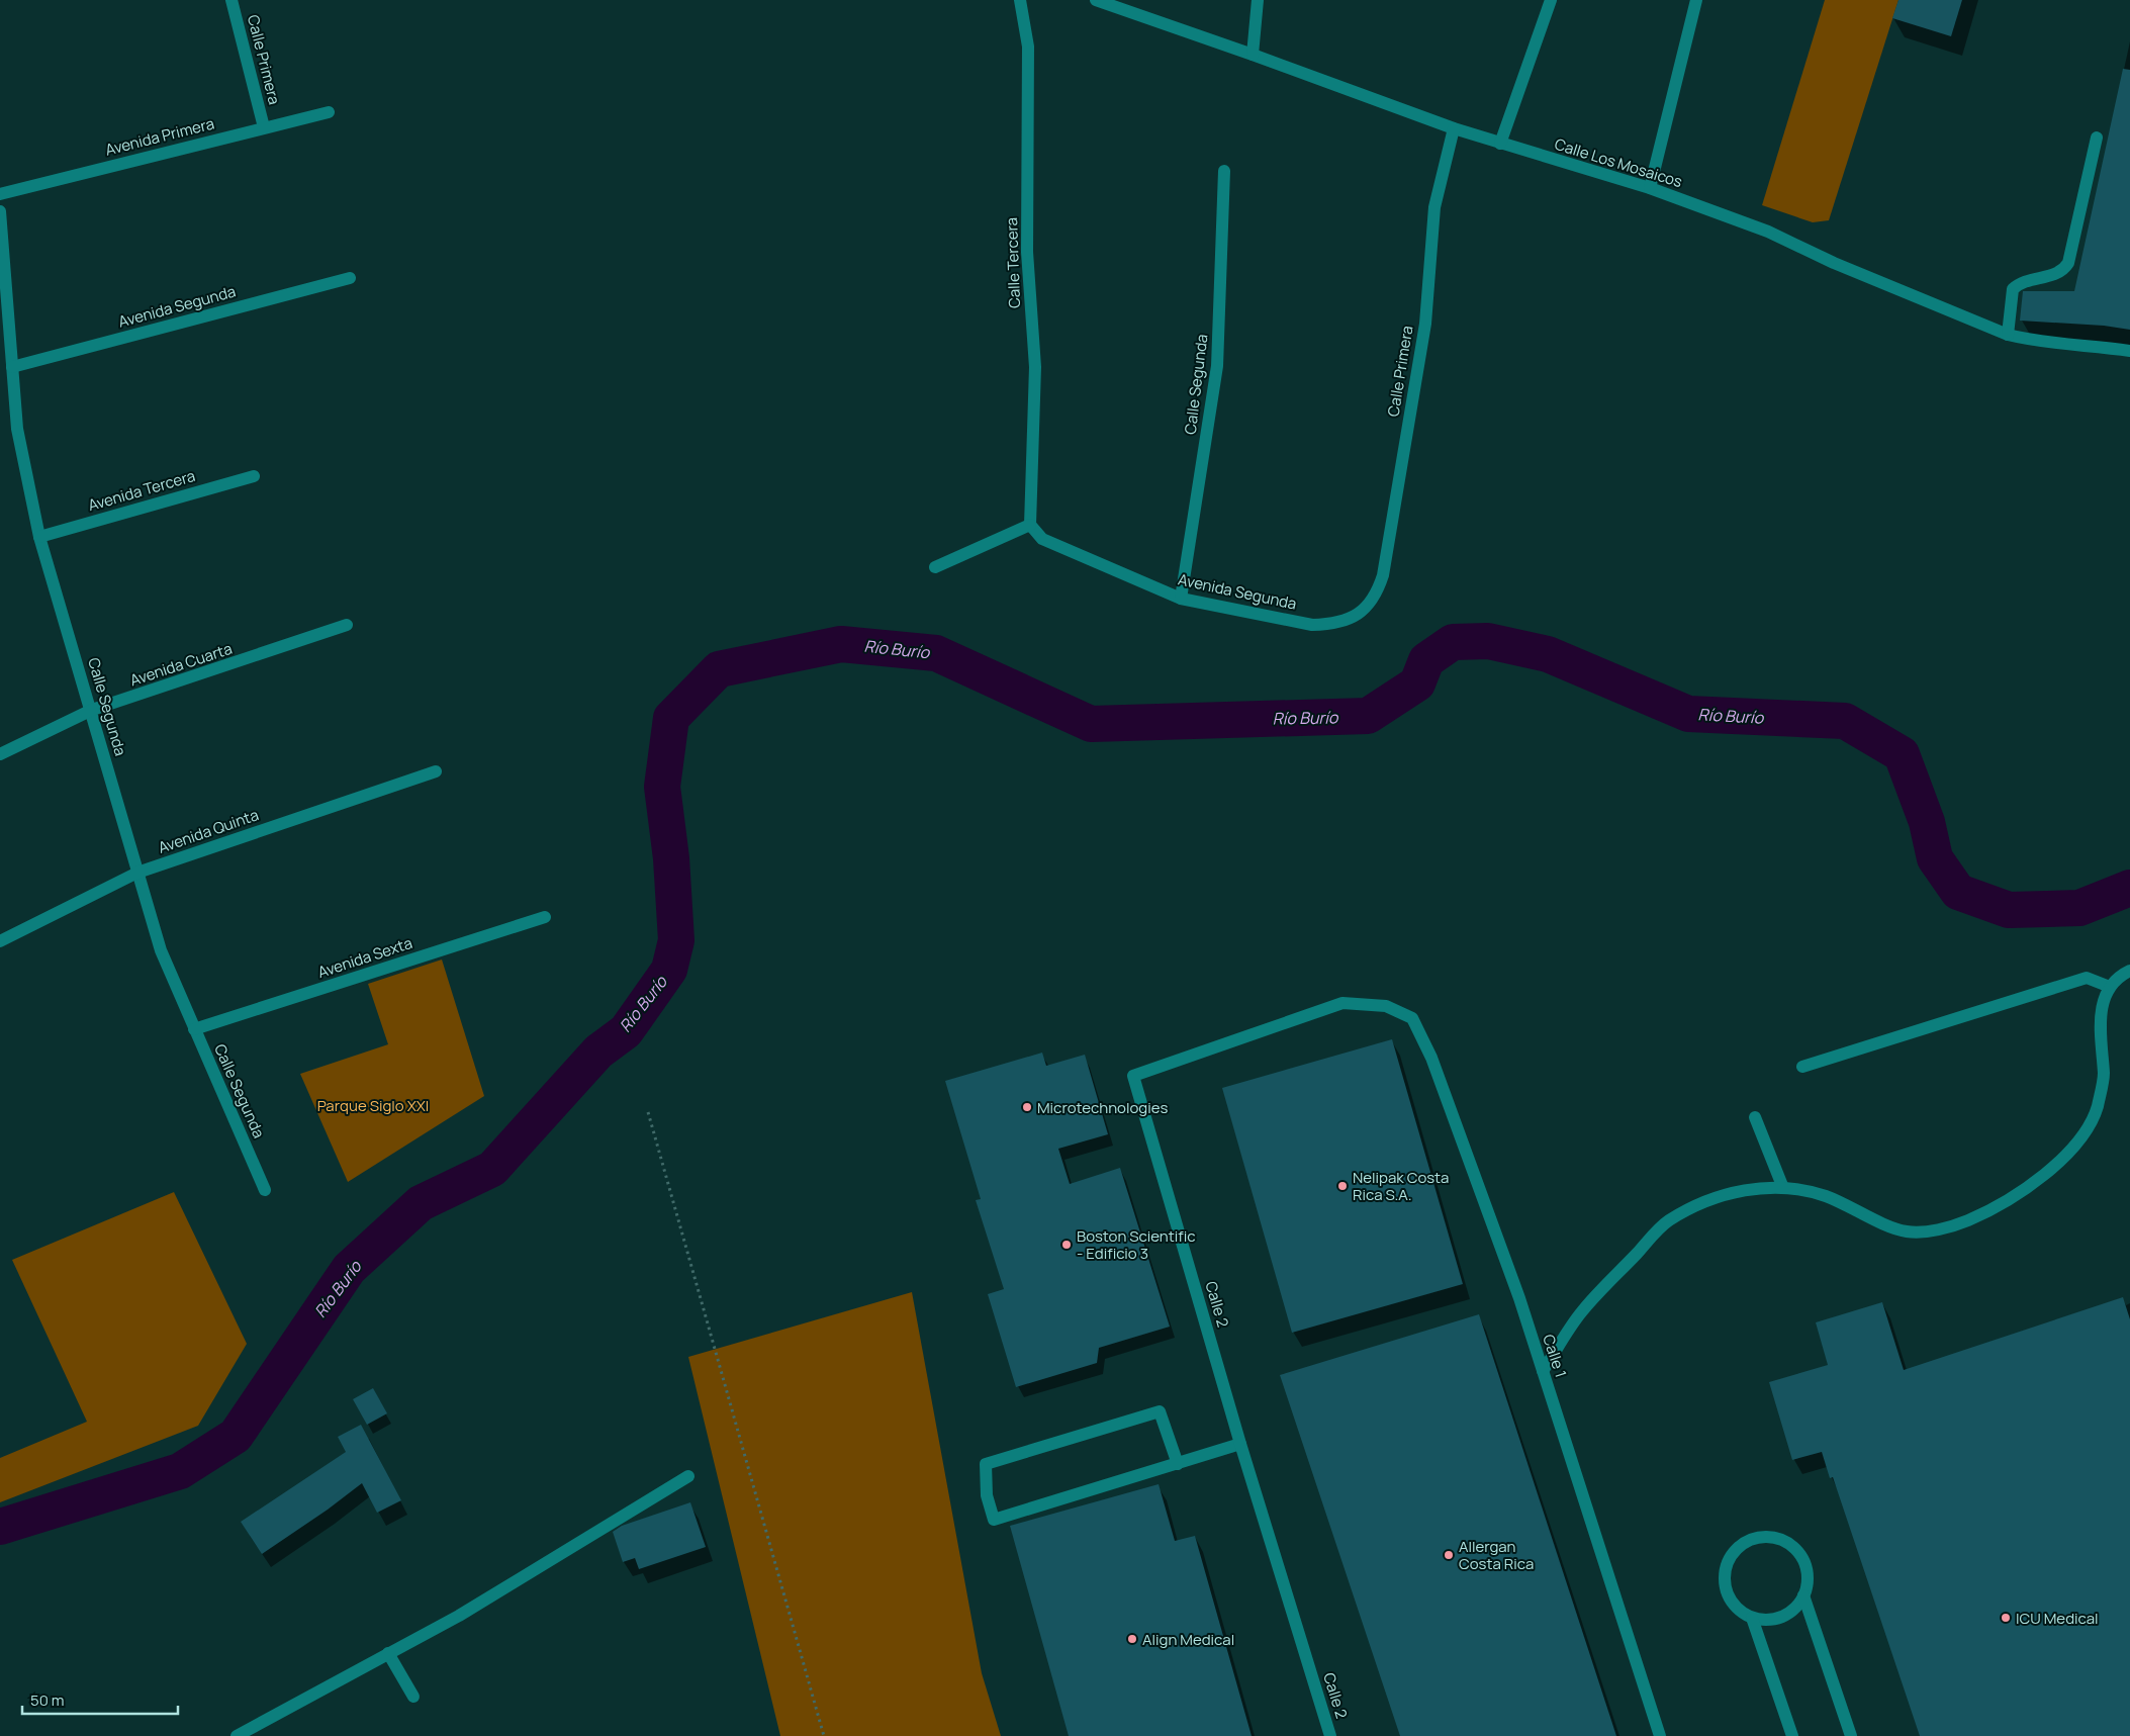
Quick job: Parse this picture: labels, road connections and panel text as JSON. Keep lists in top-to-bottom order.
{
  "streets": {
    "street": [
      "Calle Primera",
      "Avenida Primera",
      "Calle Los Mosaicos",
      "Calle Tercera",
      "Avenida Segunda",
      "Calle Segunda",
      "Avenida Tercera",
      "Avenida Cuarta",
      "Avenida Quinta",
      "Avenida Sexta",
      "Calle 2",
      "Calle 1"
    ]
  },
  "crossings": [
    ["Calle Primera", "Avenida Primera"],
    ["Calle Primera", "Calle Los Mosaicos"],
    ["Calle Primera", "Avenida Segunda"],
    ["Calle Tercera", "Avenida Segunda"],
    ["Avenida Segunda", "Calle Segunda"],
    ["Calle Segunda", "Avenida Tercera"],
    ["Calle Segunda", "Avenida Cuarta"],
    ["Calle Segunda", "Avenida Quinta"],
    ["Calle Segunda", "Avenida Sexta"],
    ["Calle 2", "Calle 1"]
  ],
  "water": ["Río Burío"],
  "parks": ["Parque Siglo XXI"],
  "places": [
    "Microtechnologies",
    "Nelipak Costa Rica S.A.",
    "Boston Scientific - Edificio 3",
    "Allergan Costa Rica",
    "ICU Medical",
    "Align Medical"
  ],
  "scale_bar": "50 m"
}
